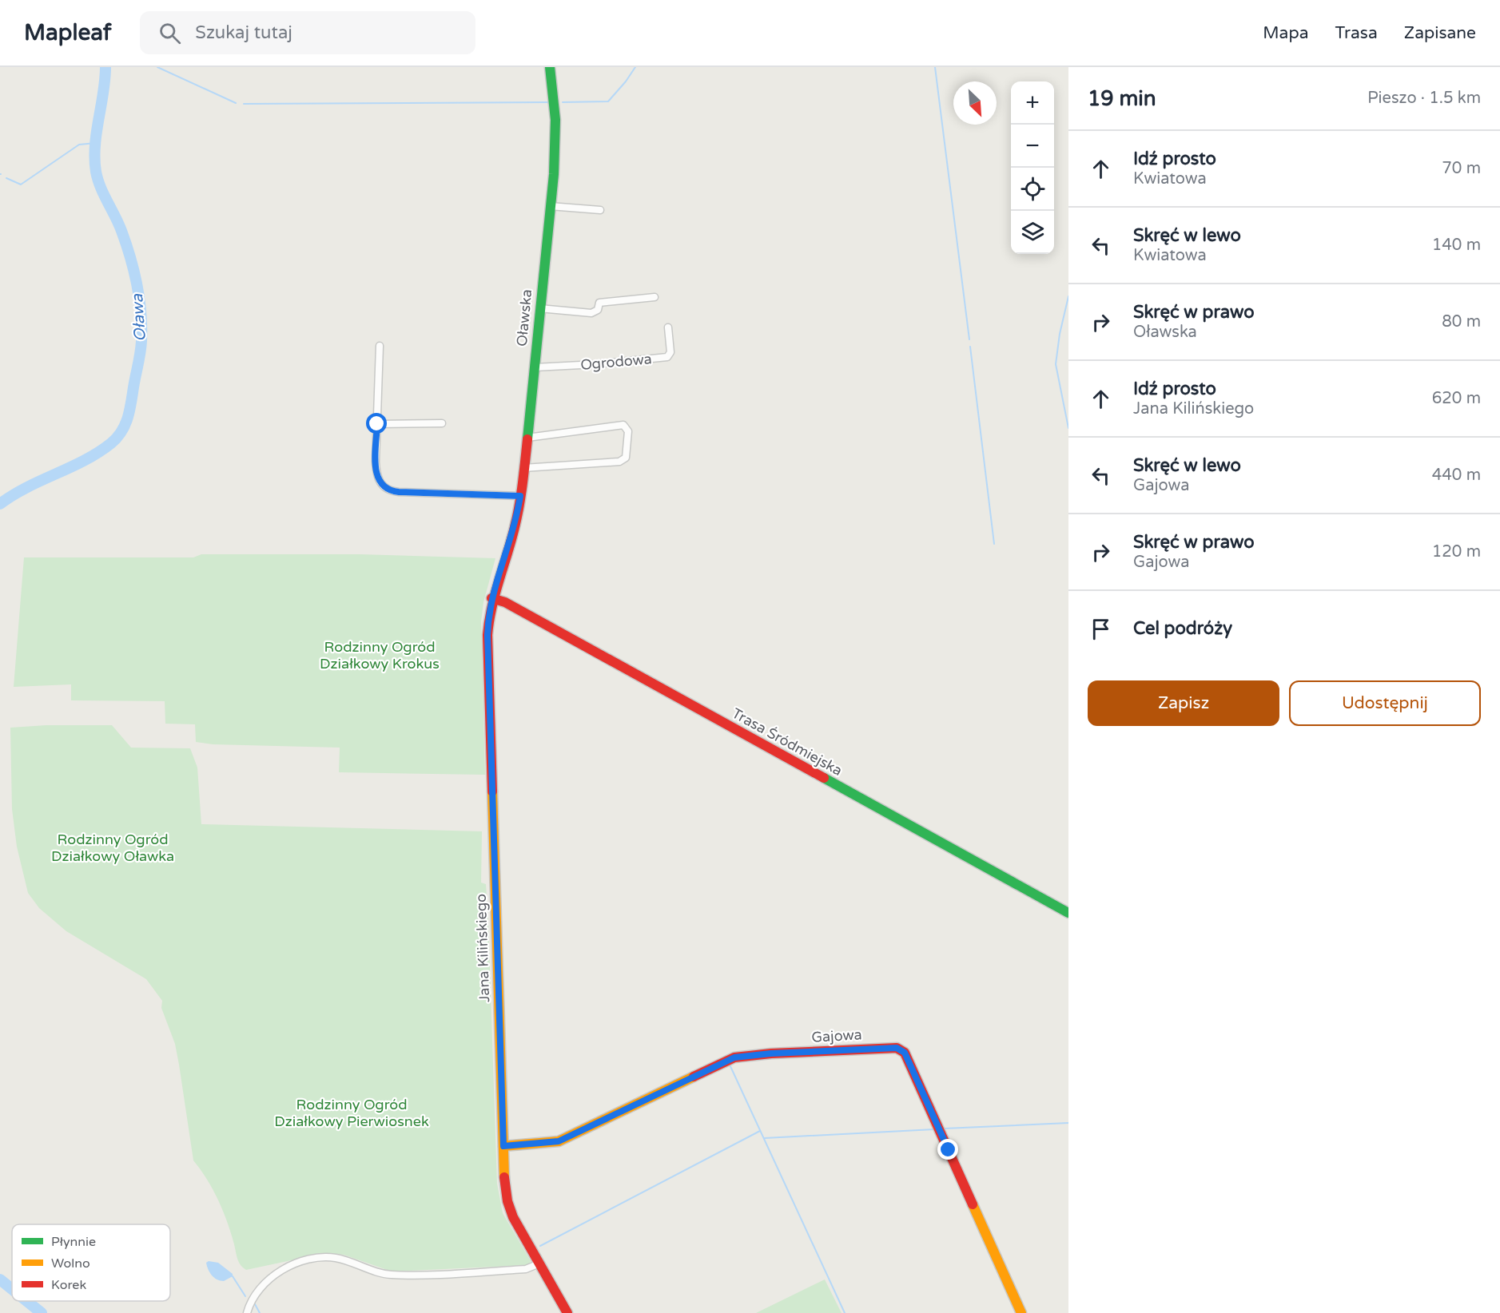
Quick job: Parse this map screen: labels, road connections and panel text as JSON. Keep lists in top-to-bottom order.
{
  "streets": {
    "street": [
      "Oławska",
      "Ogrodowa",
      "Trasa Śródmiejska",
      "Jana Kilińskiego",
      "Gajowa"
    ]
  },
  "crossings": [
    ["Oławska", "Ogrodowa"],
    ["Oławska", "Jana Kilińskiego"],
    ["Trasa Śródmiejska", "Jana Kilińskiego"],
    ["Jana Kilińskiego", "Gajowa"]
  ],
  "water": ["Oława"],
  "parks": ["Rodzinny Ogród Działkowy Krokus", "Rodzinny Ogród Działkowy Oławka", "Rodzinny Ogród Działkowy Pierwiosnek"],
  "legend": ["Płynnie", "Wolno", "Korek"],
  "north": "bottom right",
  "page": {
    "header": "Mapleaf",
    "search": "Szukaj tutaj",
    "nav": ["Mapa", "Trasa", "Zapisane"],
    "heading": ["19 min", "Pieszo · 1.5 km"],
    "map_buttons": ["+", "−"],
    "list": [
      ["Idź prosto", "Kwiatowa", "70 m"],
      ["Skręć w lewo", "Kwiatowa", "140 m"],
      ["Skręć w prawo", "Oławska", "80 m"],
      ["Idź prosto", "Jana Kilińskiego", "620 m"],
      ["Skręć w lewo", "Gajowa", "440 m"],
      ["Skręć w prawo", "Gajowa", "120 m"],
      "Cel podróży"
    ],
    "buttons": ["Zapisz", "Udostępnij"]
  }
}
